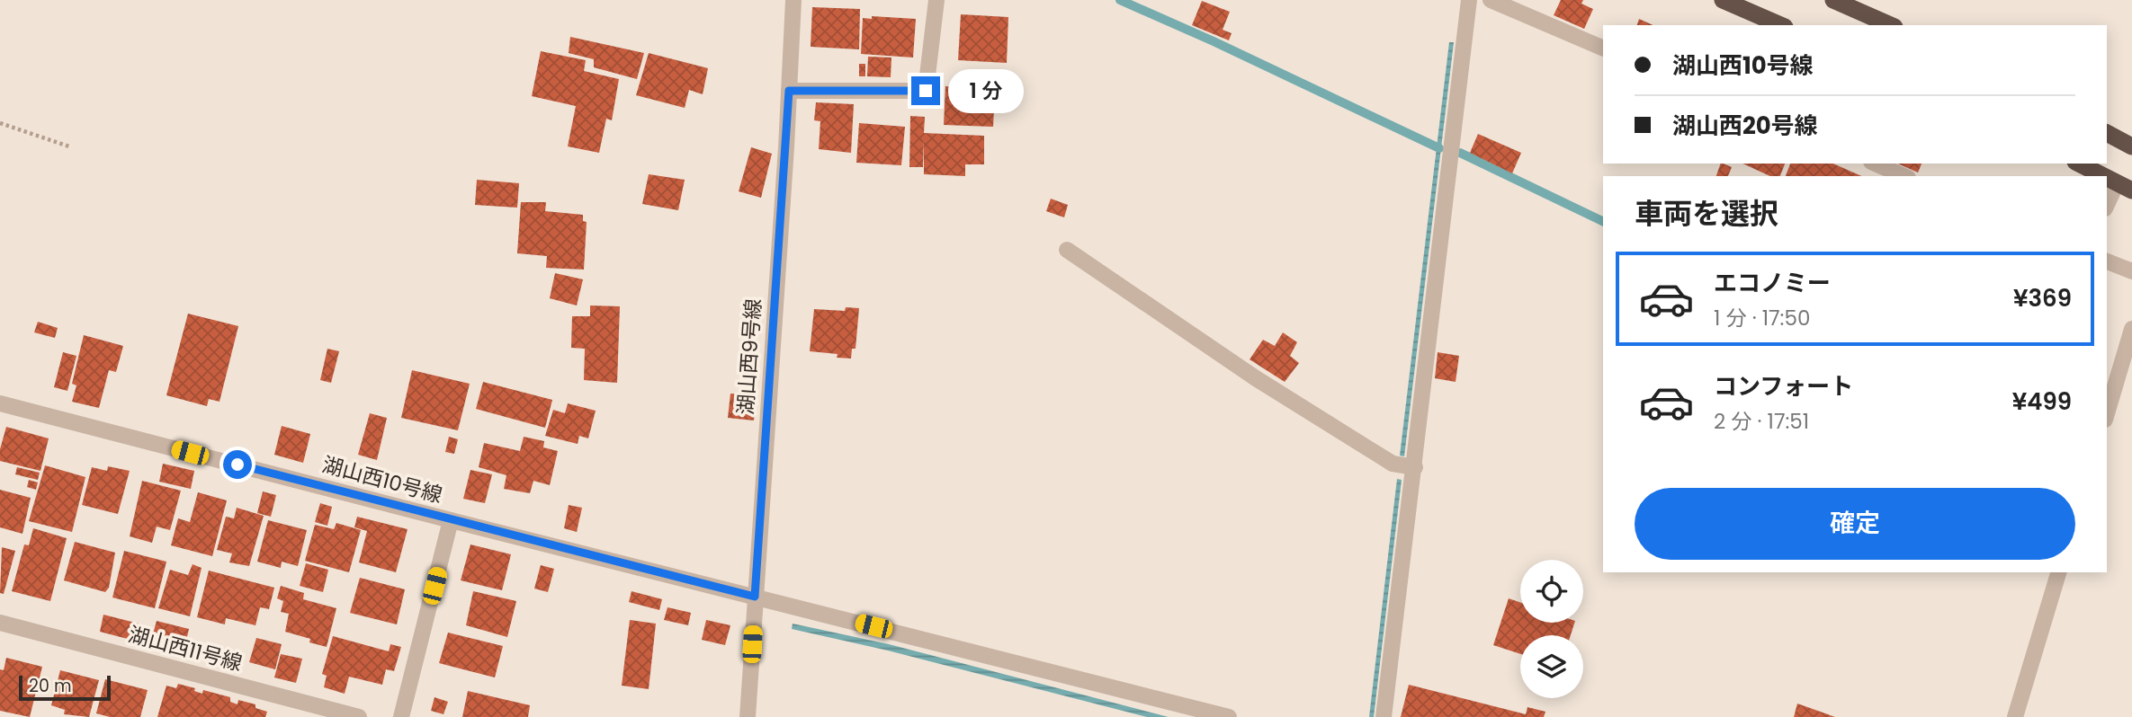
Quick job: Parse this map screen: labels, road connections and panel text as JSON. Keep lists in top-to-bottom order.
{
  "streets": {
    "street": ["湖山西9号線", "湖山西10号線", "湖山西11号線"]
  },
  "crossings": [
    ["湖山西9号線", "湖山西10号線"]
  ],
  "scale_bar": "20 m",
  "page": {
    "banner": ["湖山西10号線", "湖山西20号線"],
    "bubble": "1 分",
    "heading": "車両を選択",
    "list": [
      {
        "name": "エコノミー",
        "note": "1 分 · 17:50",
        "value": "¥369"
      },
      {
        "name": "コンフォート",
        "note": "2 分 · 17:51",
        "value": "¥499"
      }
    ],
    "buttons": "確定",
    "scale": "20 m"
  }
}
